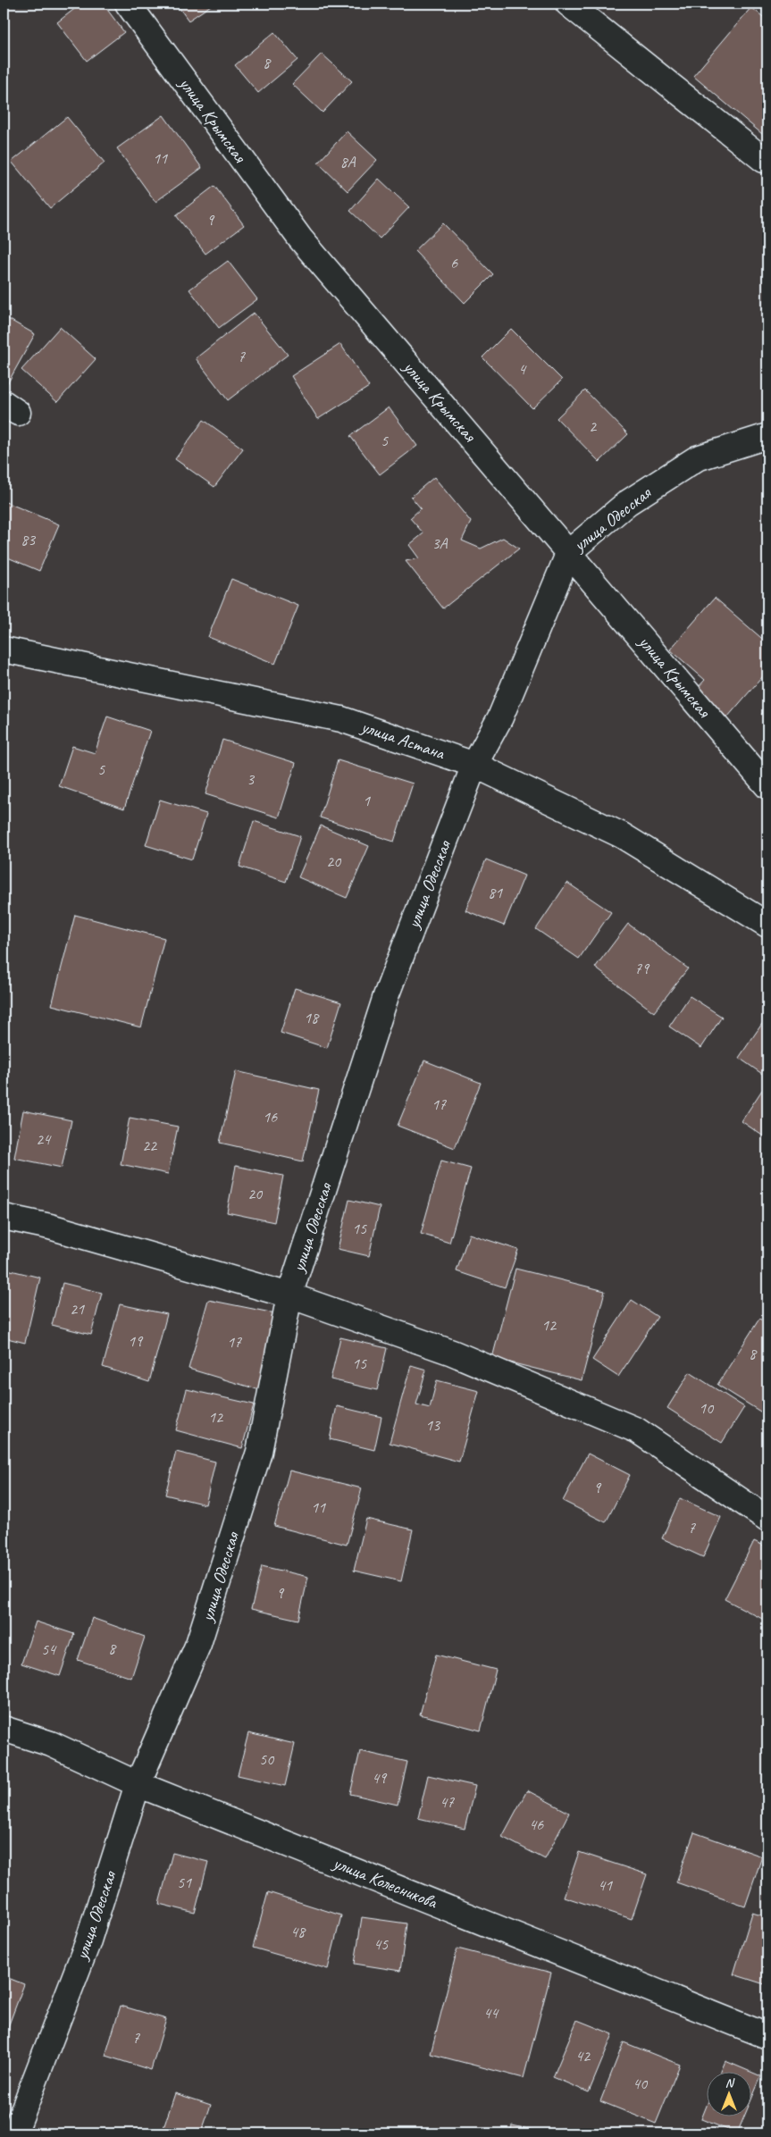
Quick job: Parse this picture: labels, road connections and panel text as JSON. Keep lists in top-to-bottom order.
{
  "streets": {
    "street": [
      "улица Крымская",
      "улица Одесская",
      "улица Астана",
      "улица Колесникова"
    ]
  },
  "crossings": [
    ["улица Крымская", "улица Одесская"],
    ["улица Одесская", "улица Астана"],
    ["улица Одесская", "улица Колесникова"]
  ],
  "house_numbers": [
    "8",
    "11",
    "8А",
    "9",
    "6",
    "7",
    "4",
    "2",
    "5",
    "83",
    "3А",
    "5",
    "3",
    "1",
    "20",
    "81",
    "79",
    "18",
    "17",
    "16",
    "24",
    "22",
    "20",
    "15",
    "21",
    "12",
    "19",
    "17",
    "8",
    "15",
    "10",
    "12",
    "13",
    "9",
    "11",
    "7",
    "9",
    "8",
    "54",
    "50",
    "49",
    "47",
    "46",
    "51",
    "41",
    "48",
    "45",
    "44",
    "7",
    "42",
    "40"
  ],
  "north": "top"
}
